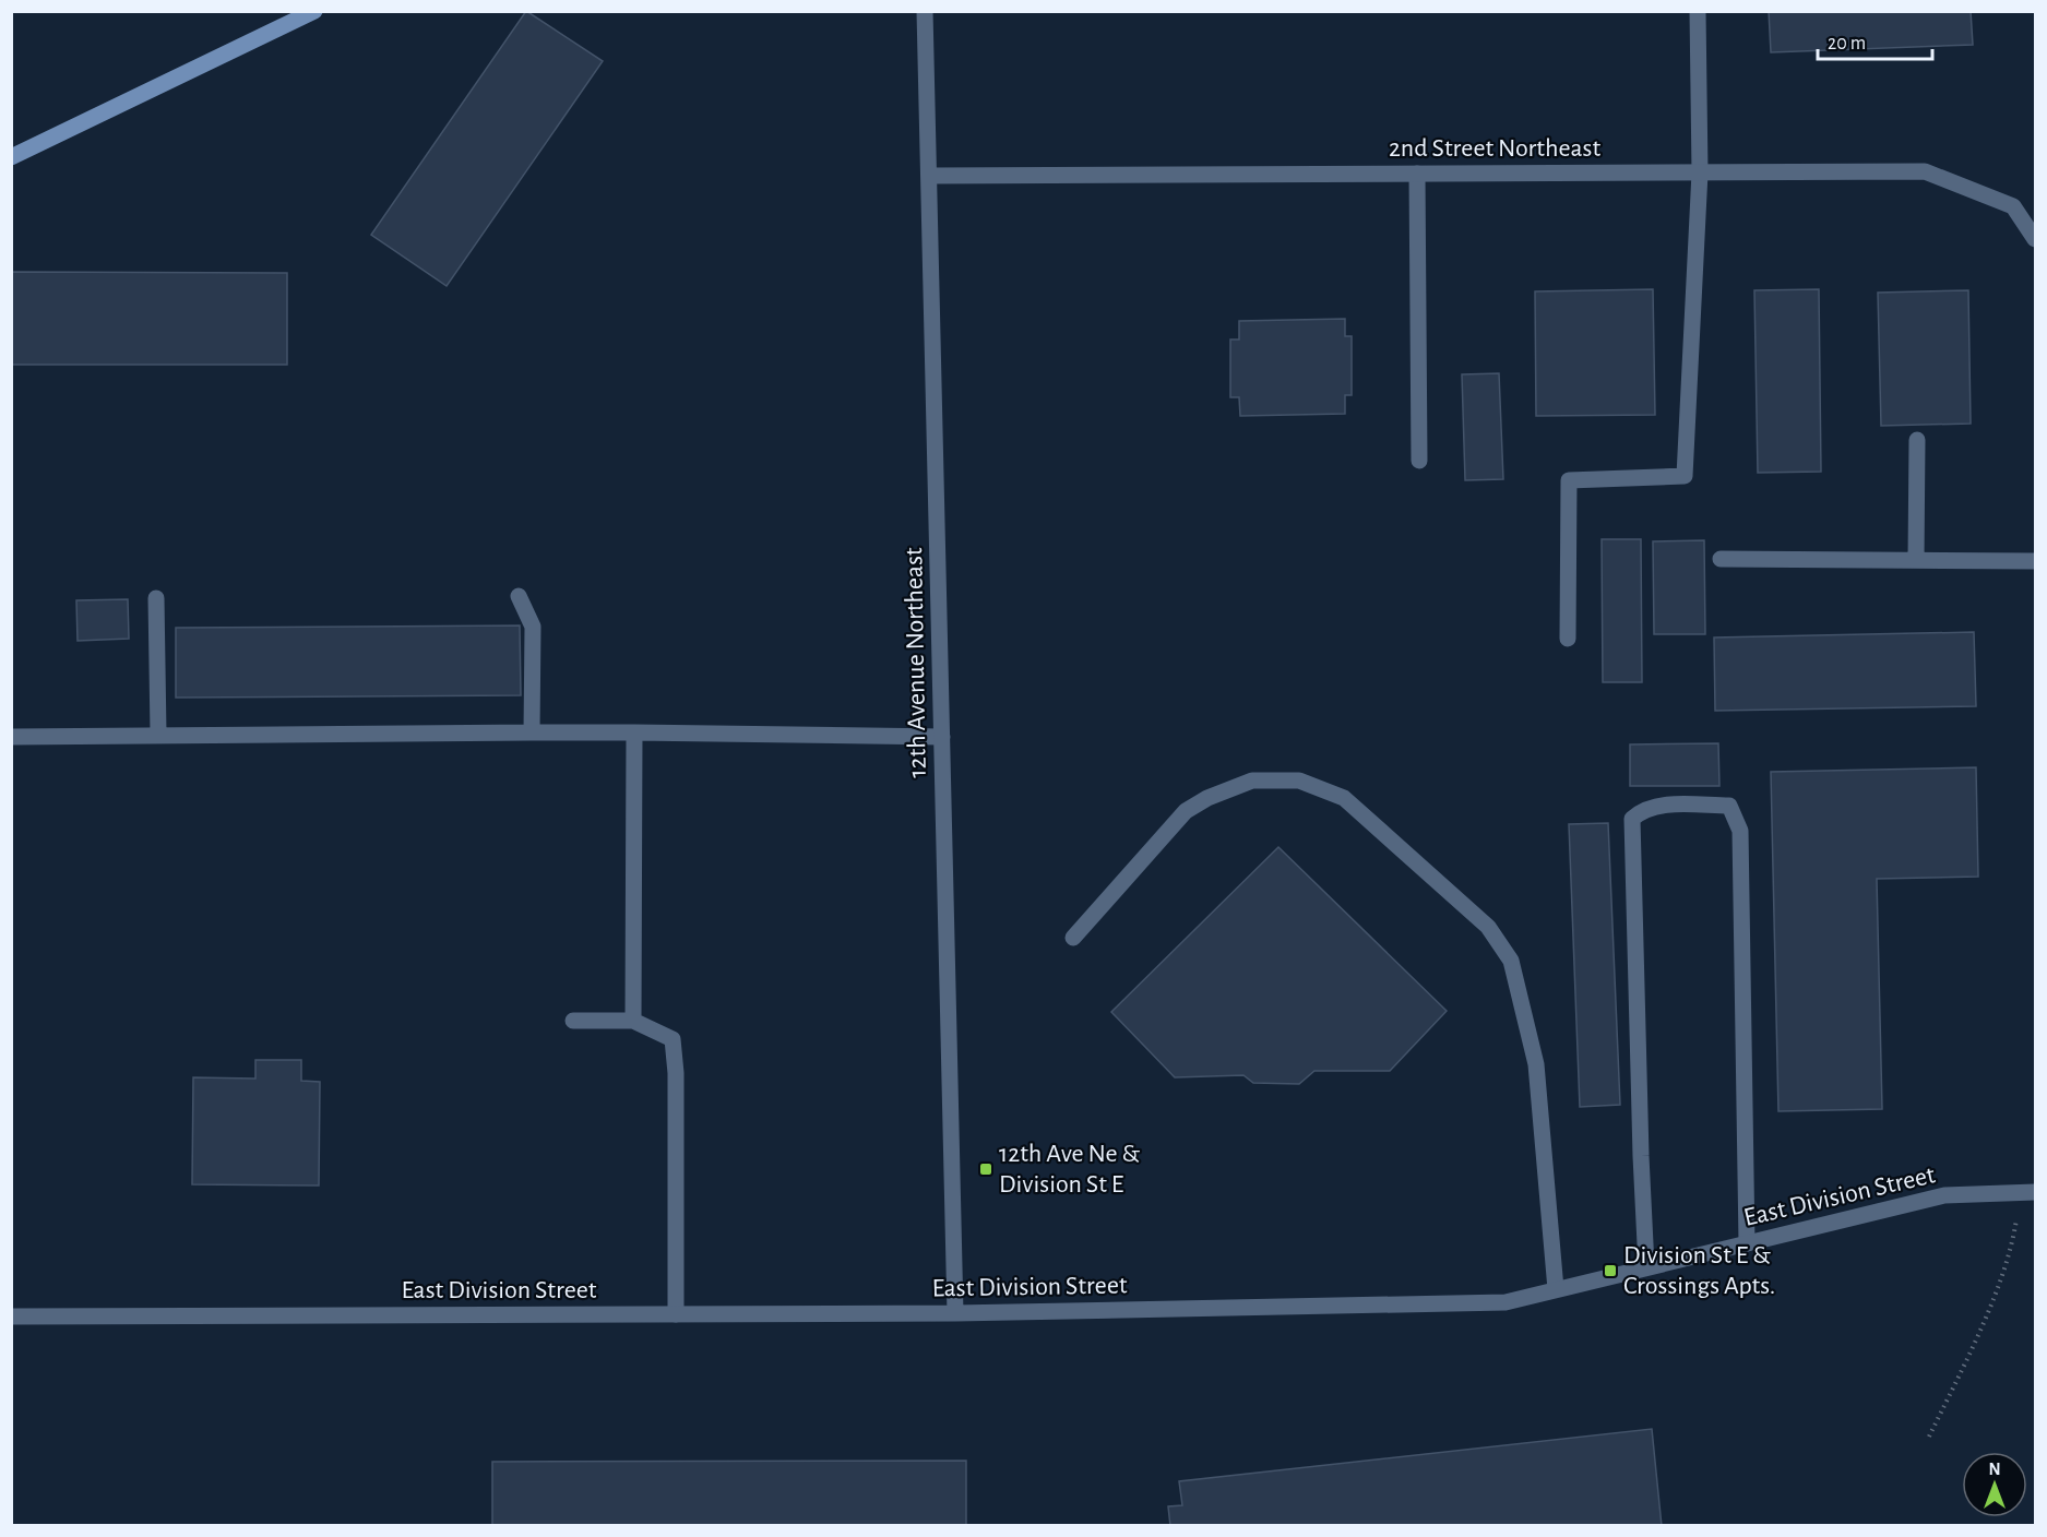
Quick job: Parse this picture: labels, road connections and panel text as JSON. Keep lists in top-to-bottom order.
{
  "streets": {
    "street": ["2nd Street Northeast", "12th Avenue Northeast", "East Division Street"]
  },
  "crossings": [
    ["2nd Street Northeast", "12th Avenue Northeast"],
    ["12th Avenue Northeast", "East Division Street"]
  ],
  "places": {
    "transit": ["12th Ave Ne & Division St E", "Division St E & Crossings Apts."]
  },
  "scale_bar": "20 m",
  "north": "top"
}
